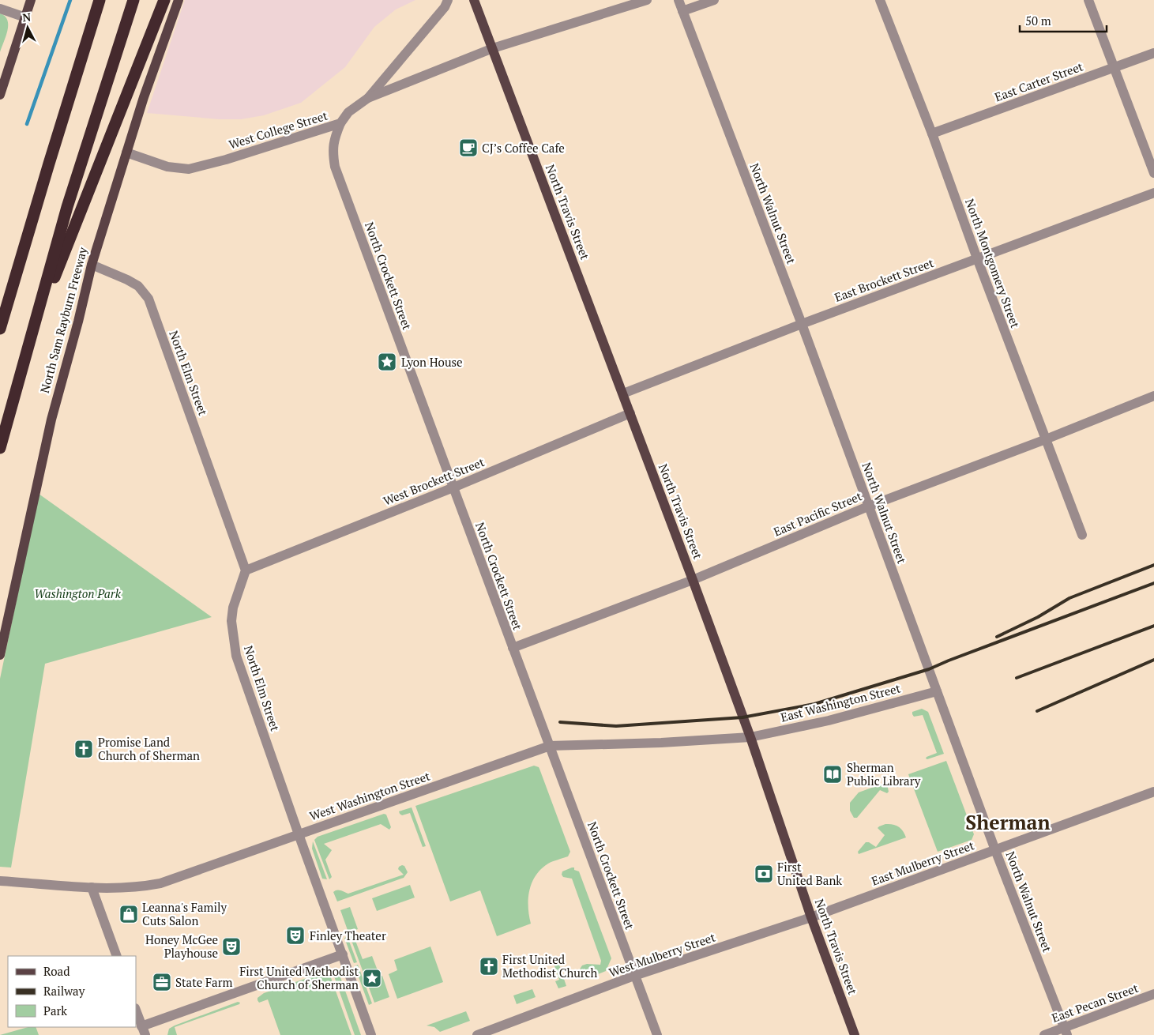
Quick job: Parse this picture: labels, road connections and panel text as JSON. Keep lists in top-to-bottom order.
{
  "streets": {
    "main road": ["North Travis Street", "North Sam Rayburn Freeway"],
    "street": [
      "East Carter Street",
      "West College Street",
      "North Walnut Street",
      "North Montgomery Street",
      "North Crockett Street",
      "East Brockett Street",
      "North Elm Street",
      "West Brockett Street",
      "East Pacific Street",
      "East Washington Street",
      "West Washington Street",
      "East Mulberry Street",
      "West Mulberry Street",
      "East Pecan Street"
    ]
  },
  "crossings": [
    ["East Carter Street", "North Montgomery Street"],
    ["West College Street", "North Travis Street"],
    ["West College Street", "North Crockett Street"],
    ["West College Street", "North Sam Rayburn Freeway"],
    ["North Travis Street", "East Brockett Street"],
    ["North Travis Street", "West Brockett Street"],
    ["North Travis Street", "East Pacific Street"],
    ["North Travis Street", "East Washington Street"],
    ["North Travis Street", "West Washington Street"],
    ["North Travis Street", "East Mulberry Street"],
    ["North Travis Street", "West Mulberry Street"],
    ["North Walnut Street", "East Brockett Street"],
    ["North Walnut Street", "East Pacific Street"],
    ["North Walnut Street", "East Washington Street"],
    ["North Walnut Street", "East Mulberry Street"],
    ["North Walnut Street", "East Pecan Street"],
    ["North Montgomery Street", "East Brockett Street"],
    ["North Montgomery Street", "East Pacific Street"],
    ["North Crockett Street", "West Brockett Street"],
    ["North Crockett Street", "East Pacific Street"],
    ["North Crockett Street", "West Washington Street"],
    ["North Crockett Street", "West Mulberry Street"],
    ["North Sam Rayburn Freeway", "North Elm Street"],
    ["North Elm Street", "West Brockett Street"],
    ["North Elm Street", "West Washington Street"],
    ["East Washington Street", "West Washington Street"],
    ["East Mulberry Street", "West Mulberry Street"]
  ],
  "districts": ["Sherman"],
  "parks": ["Washington Park"],
  "places": {
    "cafe": ["CJ’s Coffee Cafe"],
    "place": ["Lyon House", "First United Methodist Church of Sherman"],
    "church": ["Promise Land Church of Sherman", "First United Methodist Church"],
    "library": ["Sherman Public Library"],
    "bank": ["First United Bank"],
    "shop": ["Leanna's Family Cuts Salon"],
    "theatre": ["Finley Theater", "Honey McGee Playhouse"],
    "office": ["State Farm"]
  },
  "legend": ["Road", "Railway", "Park"],
  "scale_bar": "50 m",
  "north": "top"
}
